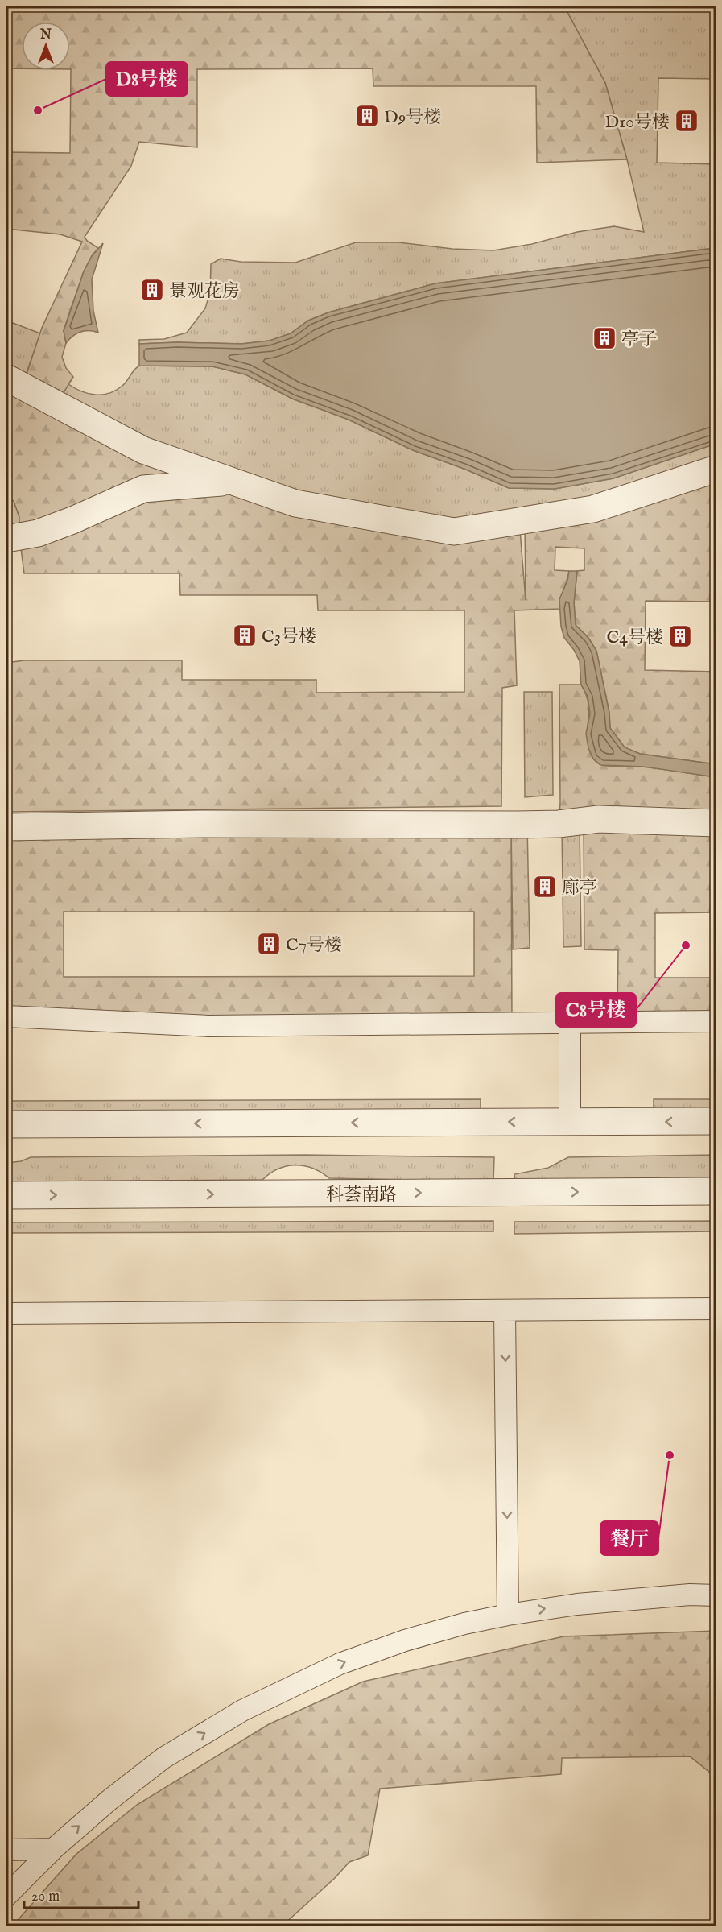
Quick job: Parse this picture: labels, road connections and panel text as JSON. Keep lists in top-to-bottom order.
{
  "streets": {
    "street": ["科荟南路"]
  },
  "places": {
    "other": ["D8号楼", "C8号楼", "餐厅"],
    "building": [
      "D9号楼",
      "D10号楼",
      "景观花房",
      "亭子",
      "C3号楼",
      "C4号楼",
      "廊亭",
      "C7号楼"
    ]
  },
  "scale_bar": "20 m",
  "north": "top"
}
